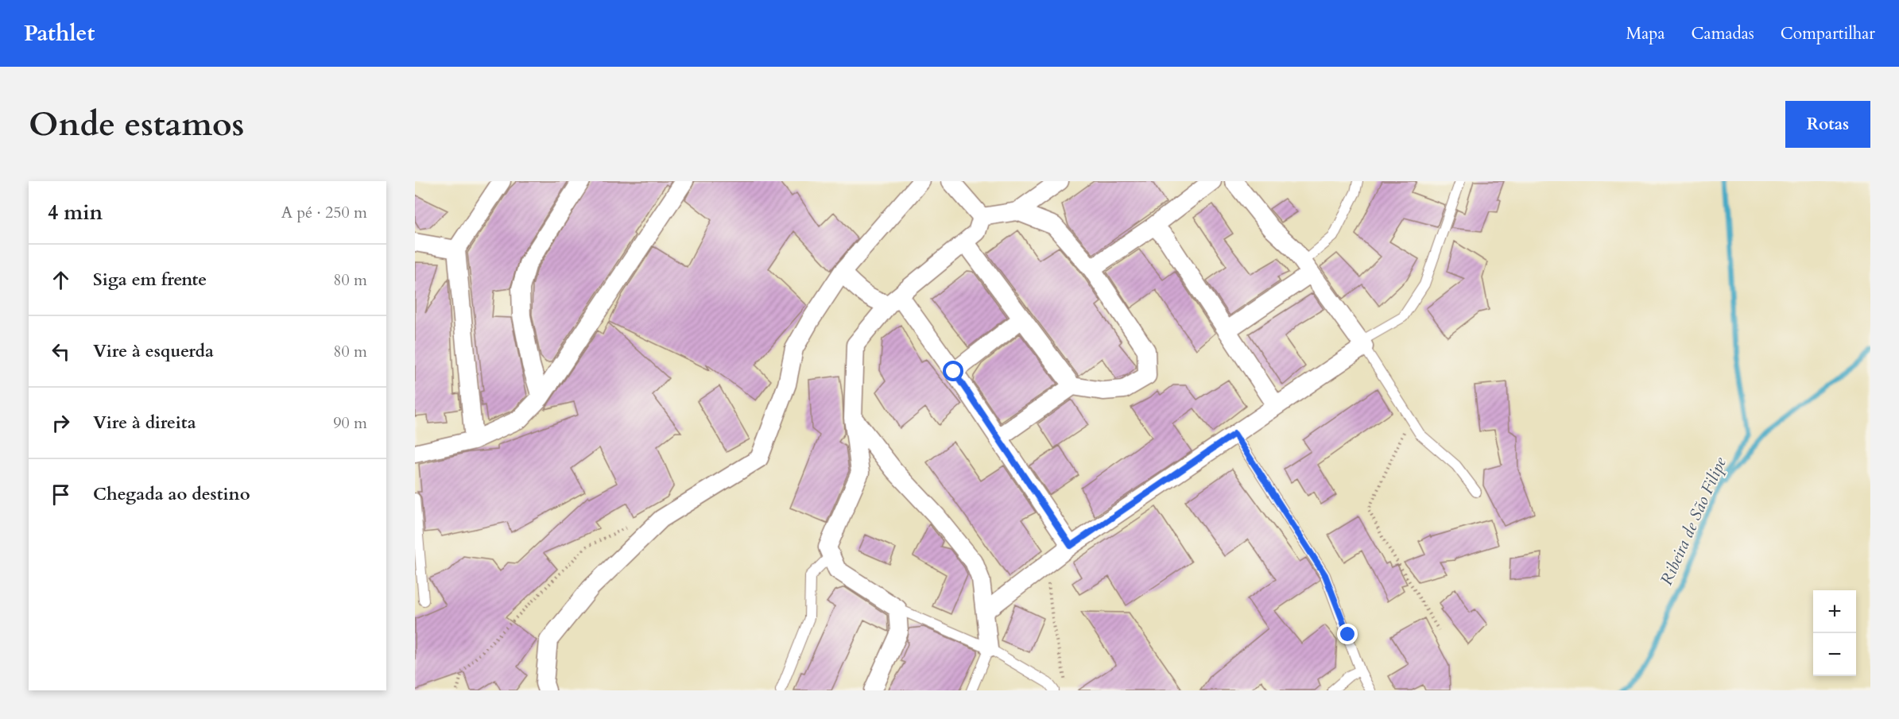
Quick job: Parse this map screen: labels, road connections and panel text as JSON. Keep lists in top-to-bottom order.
{
  "water": ["Ribeira de São Filipe"],
  "page": {
    "header": "Pathlet",
    "nav": ["Mapa", "Camadas", "Compartilhar"],
    "buttons": "Rotas",
    "title": "Onde estamos",
    "heading": ["4 min", "A pé · 250 m"],
    "list": [
      ["Siga em frente", "80 m"],
      ["Vire à esquerda", "80 m"],
      ["Vire à direita", "90 m"],
      "Chegada ao destino"
    ],
    "map_buttons": ["+", "−"]
  }
}
